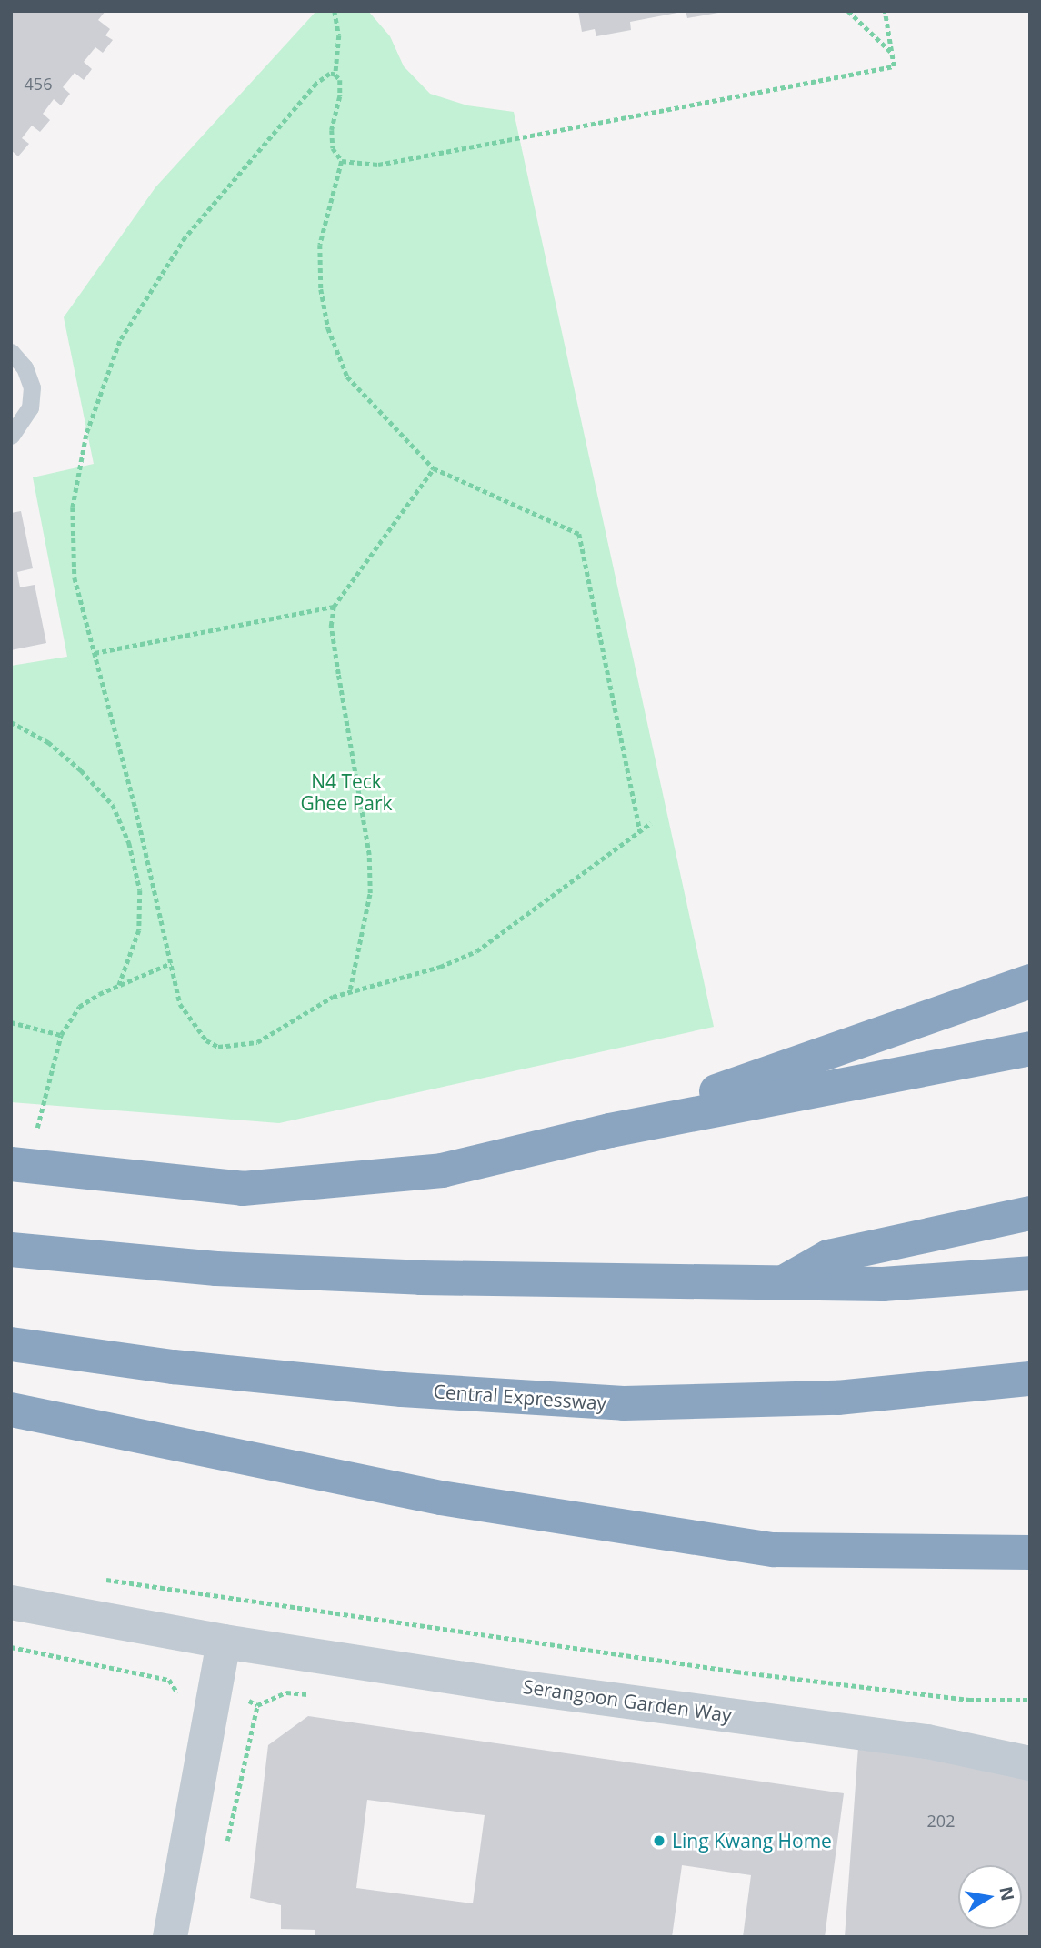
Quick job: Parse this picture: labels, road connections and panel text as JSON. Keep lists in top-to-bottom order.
{
  "streets": {
    "highway": ["Central Expressway"],
    "street": ["Serangoon Garden Way"]
  },
  "parks": ["N4 Teck Ghee Park"],
  "places": ["Ling Kwang Home"],
  "house_numbers": ["456", "202"],
  "north": "right"
}
